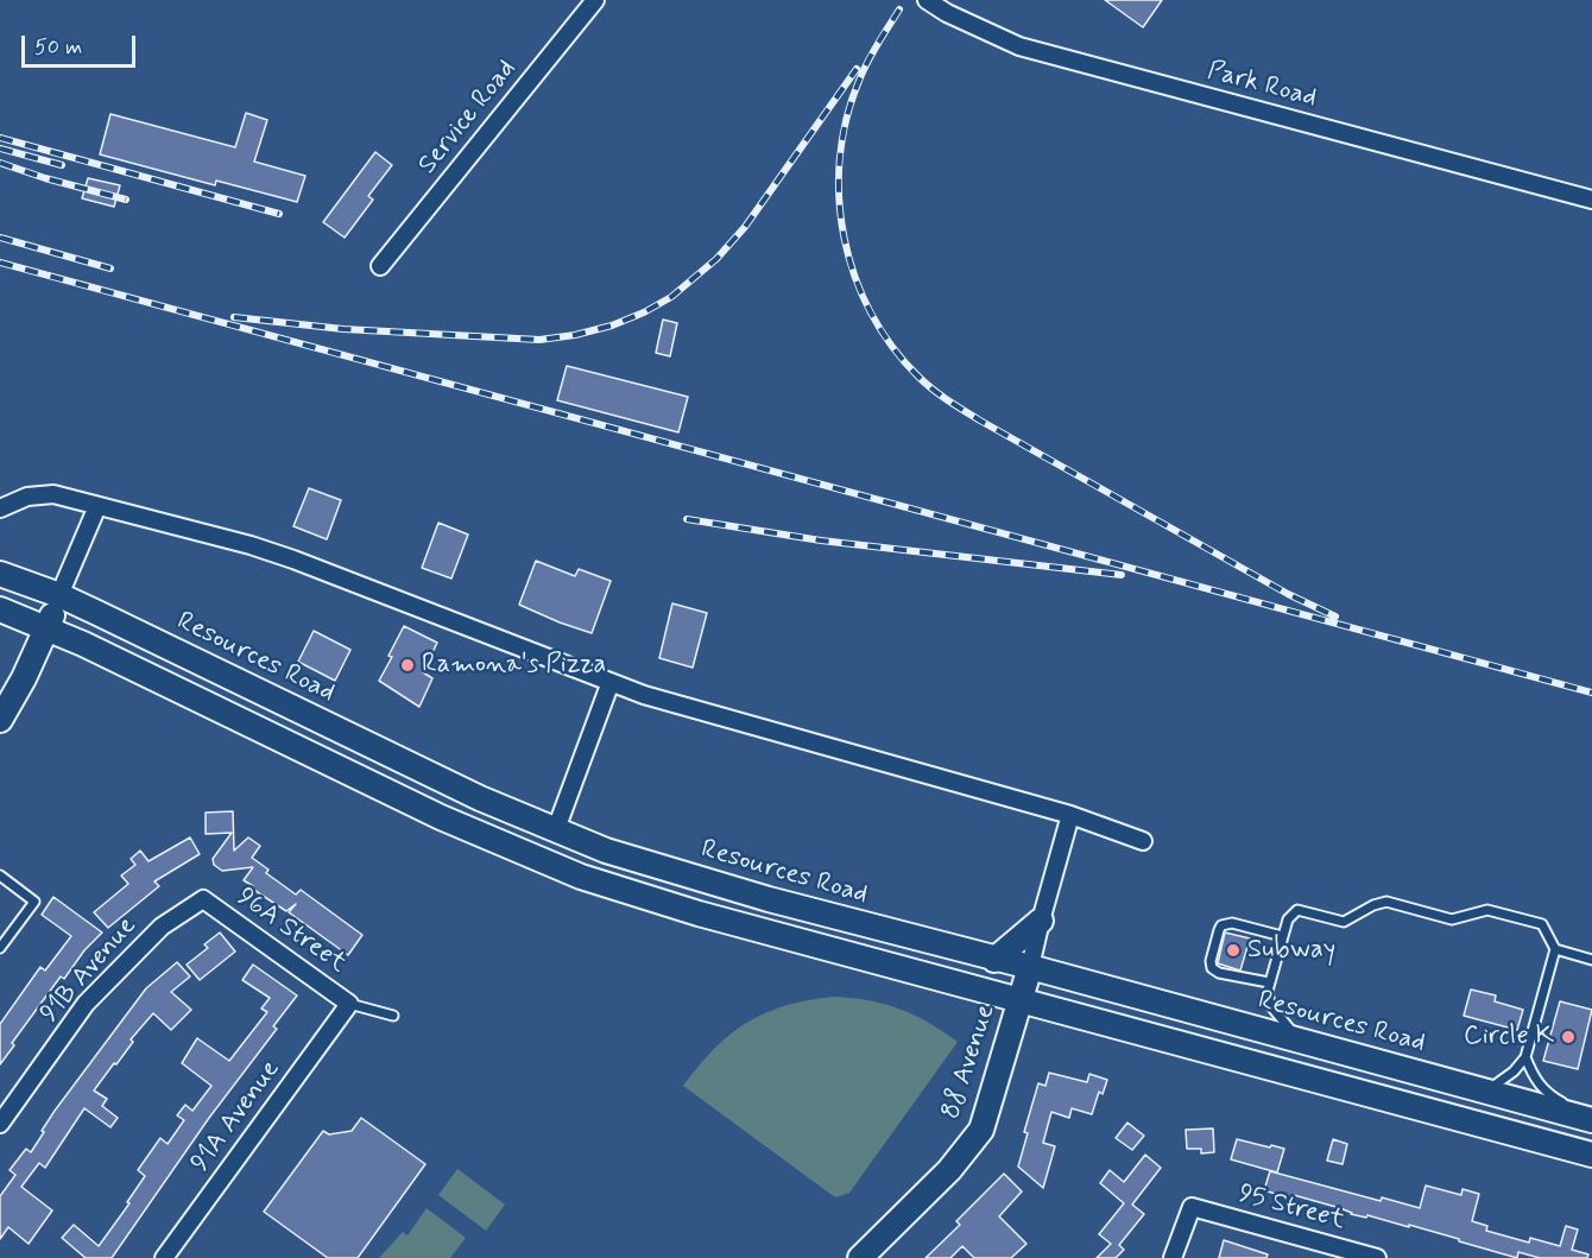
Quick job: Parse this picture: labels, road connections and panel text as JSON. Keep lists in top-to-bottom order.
{
  "streets": {
    "main road": ["Resources Road", "88 Avenue"],
    "street": [
      "Park Road",
      "Service Road",
      "96A Street",
      "91B Avenue",
      "91A Avenue",
      "95 Street"
    ]
  },
  "crossings": [
    ["Resources Road", "88 Avenue"],
    ["96A Street", "91B Avenue"],
    ["96A Street", "91A Avenue"]
  ],
  "places": ["Ramona's Pizza", "Subway", "Circle K"],
  "scale_bar": "50 m"
}
